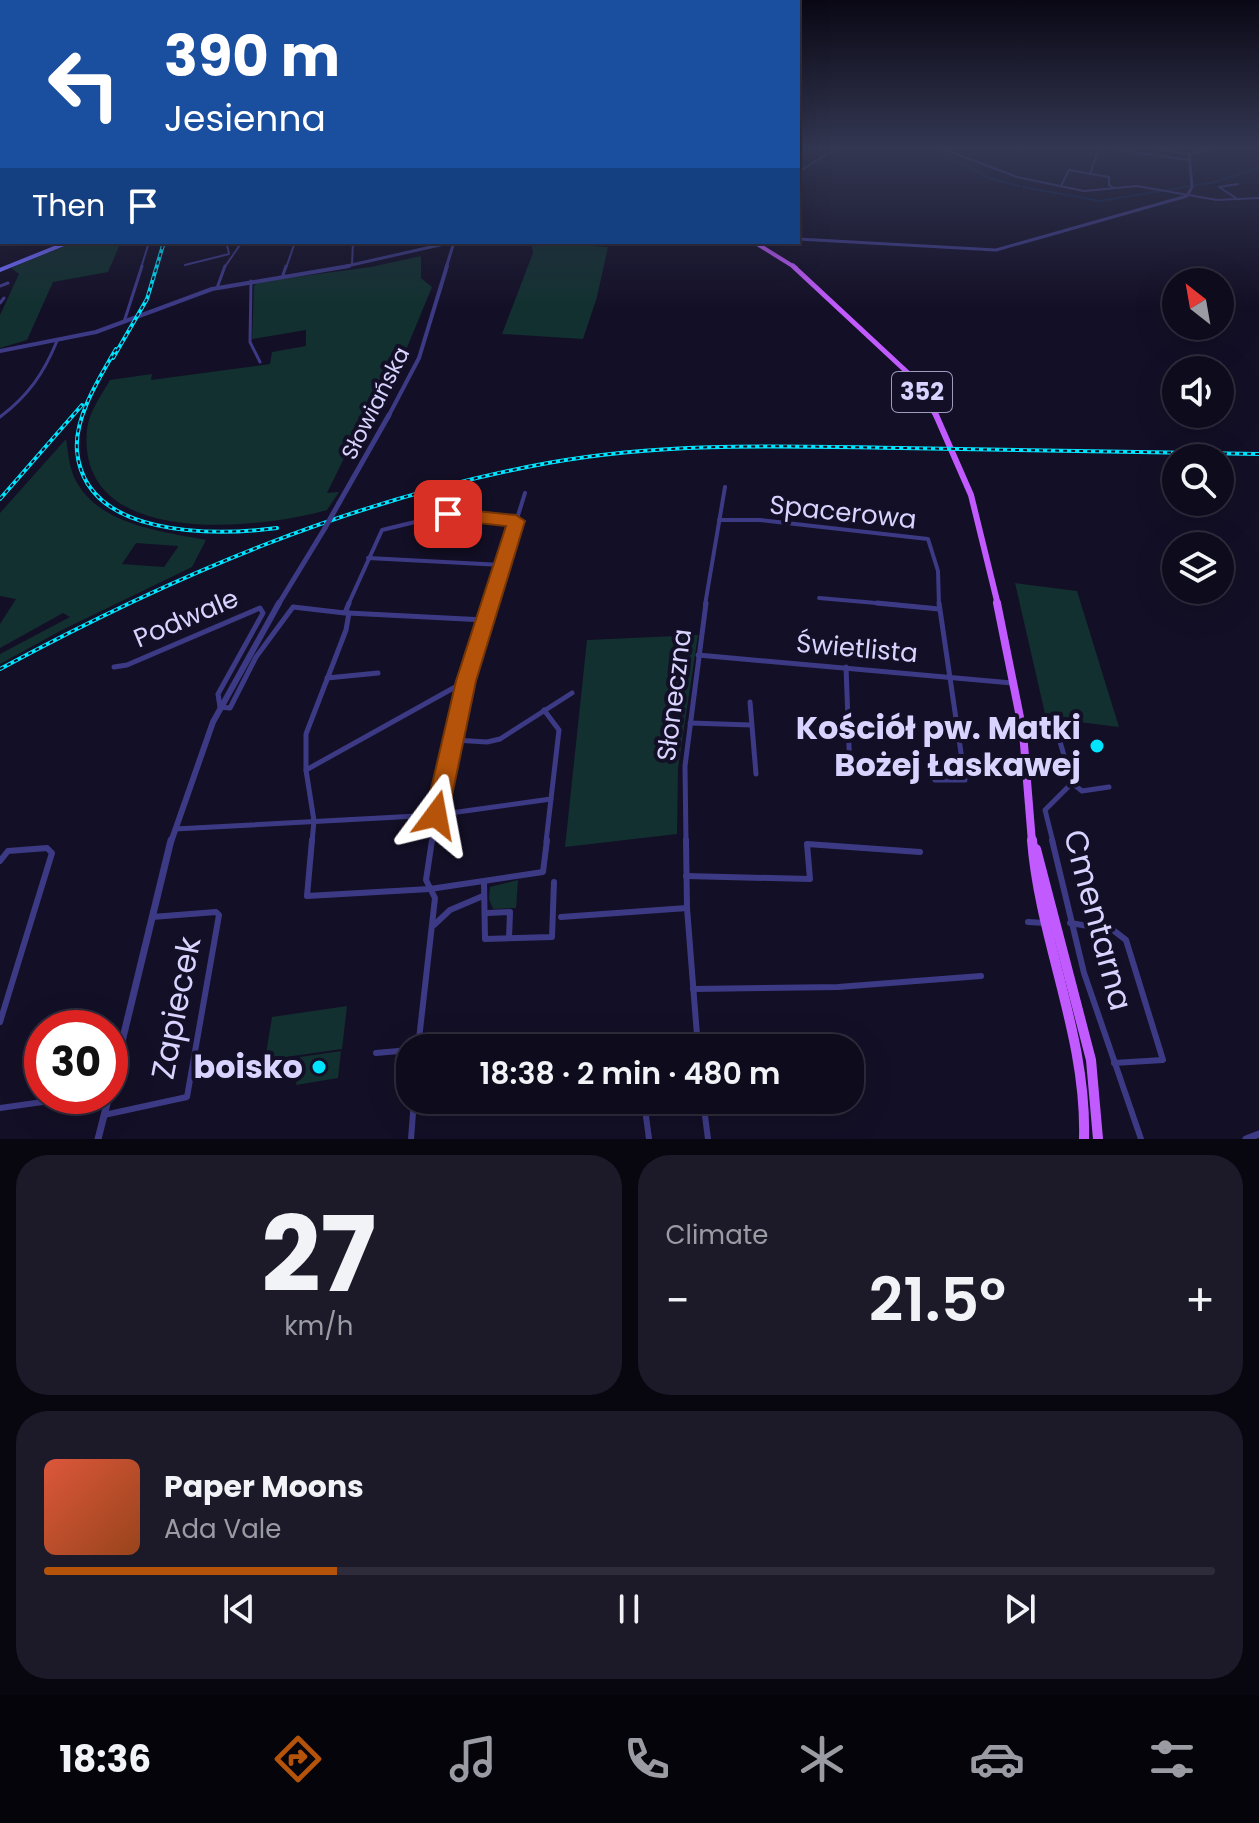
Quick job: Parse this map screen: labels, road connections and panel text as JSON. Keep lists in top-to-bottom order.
{
  "streets": {
    "main road": ["352"],
    "street": [
      "Słowiańska",
      "Spacerowa",
      "Podwale",
      "Świetlista",
      "Słoneczna",
      "Cmentarna",
      "Zapiecek"
    ]
  },
  "crossings": [
    ["352", "Świetlista"],
    ["Słowiańska", "Podwale"],
    ["Słowiańska", "Zapiecek"],
    ["Spacerowa", "Słoneczna"],
    ["Świetlista", "Słoneczna"]
  ],
  "places": ["Kościół pw. Matki Bożej Łaskawej", "boisko"],
  "north": "top left",
  "page": {
    "turn": ["390 m", "Jesienna"],
    "then": "Then",
    "limit": "30",
    "trip": "18:38 · 2 min · 480 m",
    "tile": [
      ["27", "km/h"],
      "Climate"
    ],
    "heat": ["−", "21.5°", "+"],
    "song": ["Paper Moons", "Ada Vale"],
    "tabs": "18:36"
  }
}
